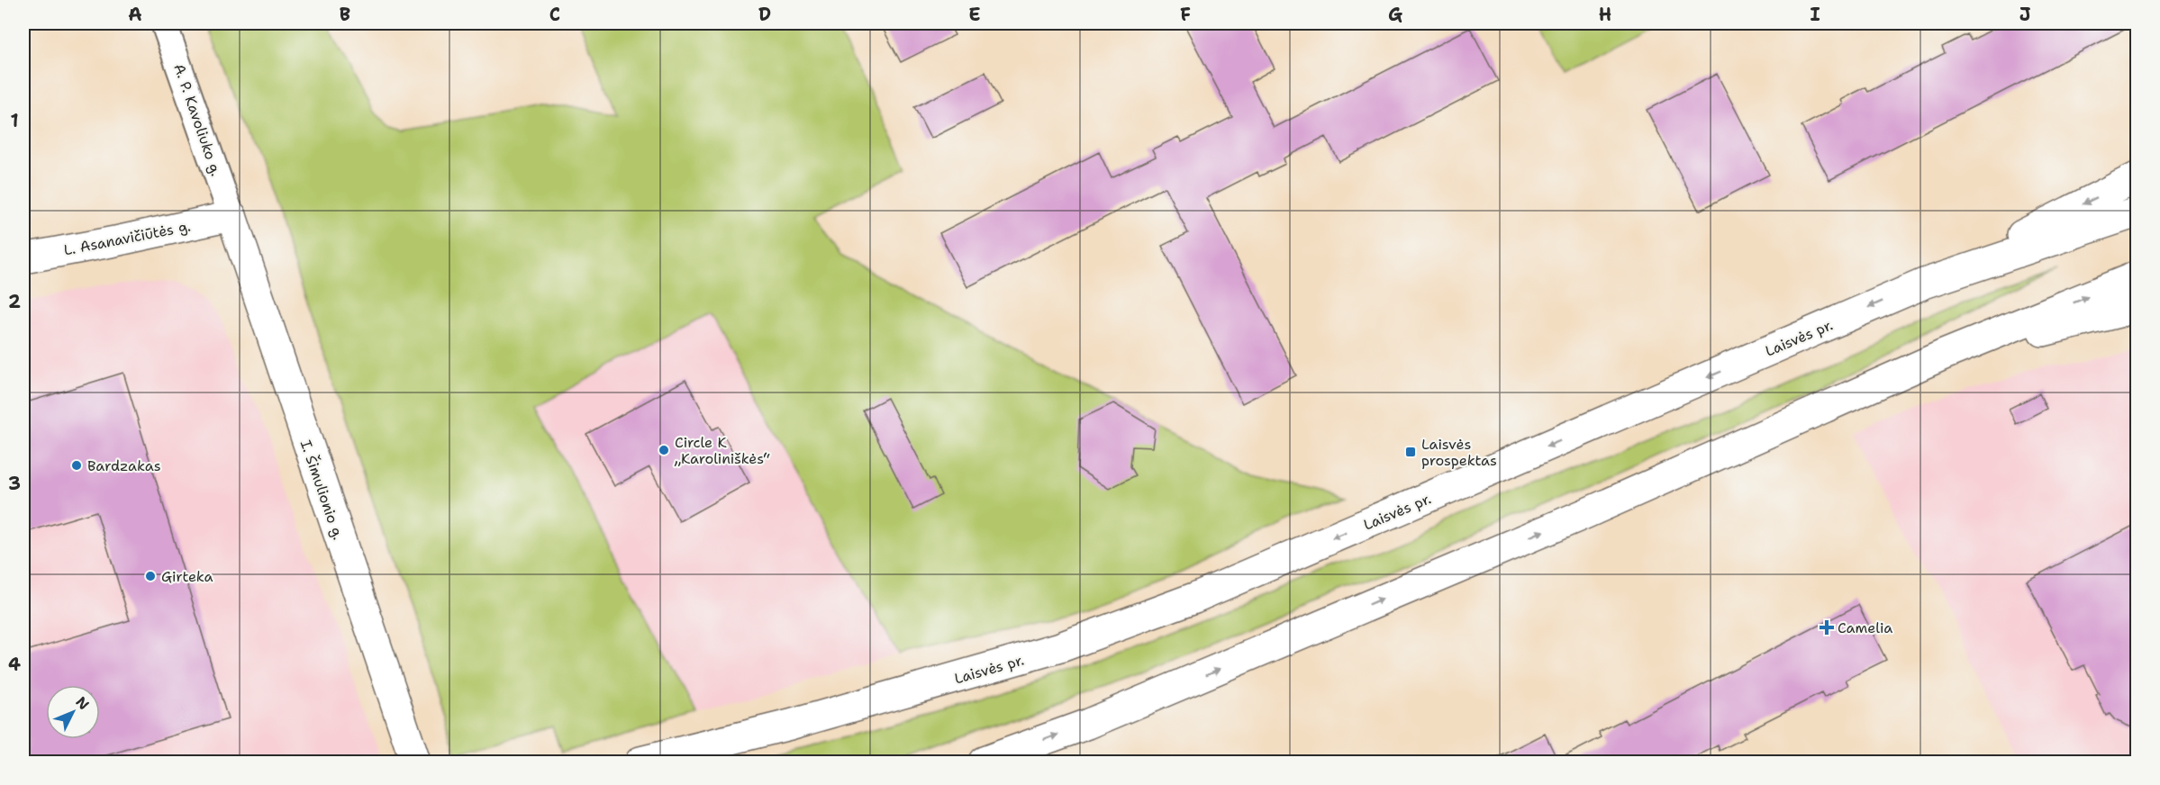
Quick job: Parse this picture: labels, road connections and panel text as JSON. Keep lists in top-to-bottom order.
{
  "streets": {
    "main road": ["L. Asanavičiūtės g.", "Laisvės pr.", "I. Šimulionio g."],
    "street": ["A. P. Kavoliuko g."]
  },
  "crossings": [
    ["A. P. Kavoliuko g.", "L. Asanavičiūtės g."],
    ["A. P. Kavoliuko g.", "I. Šimulionio g."],
    ["L. Asanavičiūtės g.", "I. Šimulionio g."]
  ],
  "places": {
    "other": ["Circle K „Karoliniškės“", "Bardzakas", "Girteka"],
    "transit": ["Laisvės prospektas"],
    "health": ["Camelia"]
  },
  "north": "top right",
  "grid": {
    "columns": [
      "A",
      "B",
      "C",
      "D",
      "E",
      "F",
      "G",
      "H",
      "I",
      "J"
    ],
    "rows": [
      "1",
      "2",
      "3",
      "4"
    ]
  }
}
